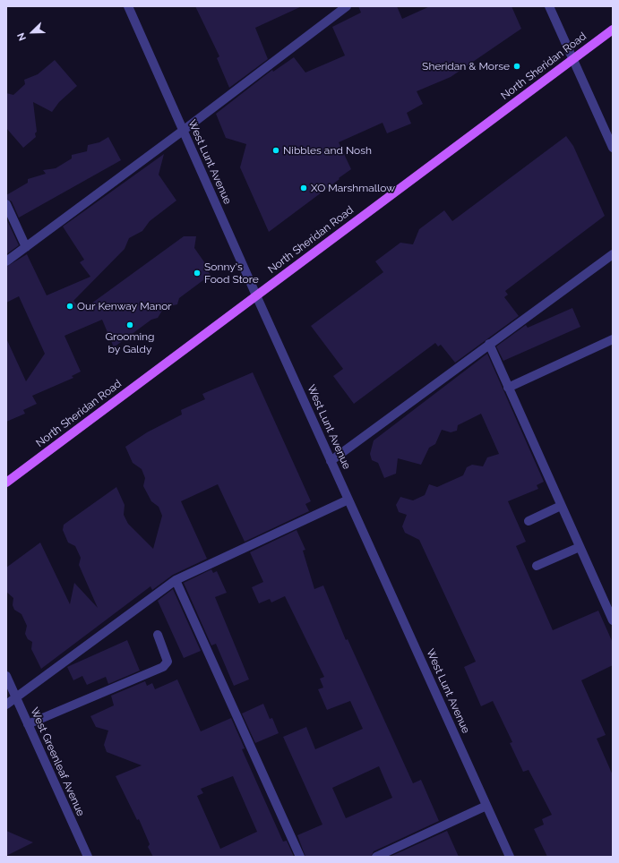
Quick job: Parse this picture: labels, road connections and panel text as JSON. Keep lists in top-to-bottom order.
{
  "streets": {
    "main road": ["North Sheridan Road"],
    "street": ["West Lunt Avenue", "West Greenleaf Avenue"]
  },
  "crossings": [
    ["North Sheridan Road", "West Lunt Avenue"]
  ],
  "places": [
    "Sheridan & Morse",
    "Nibbles and Nosh",
    "XO Marshmallow",
    "Sonny's Food Store",
    "Our Kenway Manor",
    "Grooming by Galdy"
  ],
  "north": "bottom left"
}
